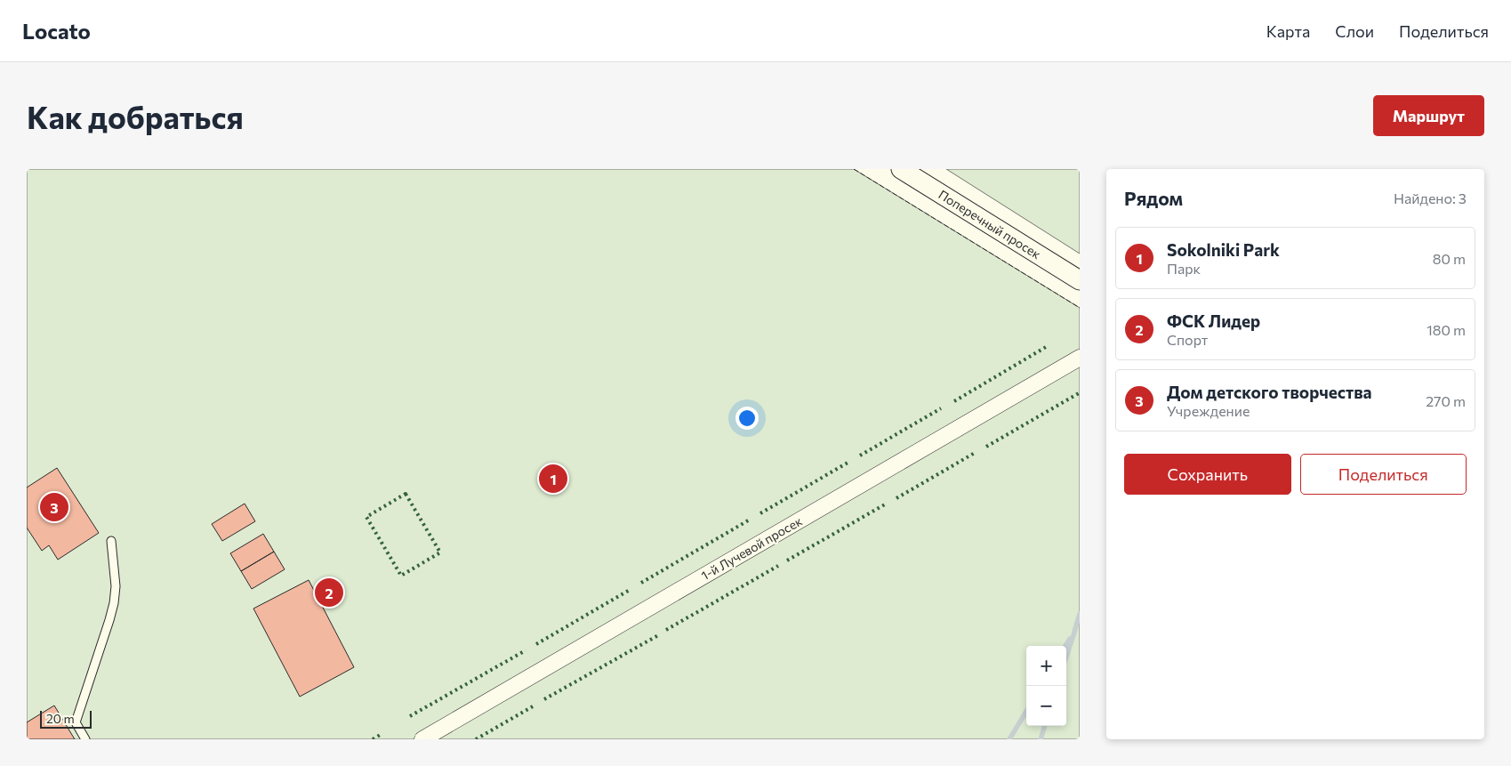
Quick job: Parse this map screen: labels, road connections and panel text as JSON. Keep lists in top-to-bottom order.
{
  "streets": {
    "street": ["Поперечный просек", "1-й Лучевой просек"]
  },
  "scale_bar": "20 m",
  "page": {
    "header": "Locato",
    "nav": ["Карта", "Слои", "Поделиться"],
    "buttons": [
      "Маршрут",
      ["Сохранить", "Поделиться"]
    ],
    "title": "Как добраться",
    "heading": ["Рядом", "Найдено: 3"],
    "list": [
      {
        "mark": "1",
        "name": "Sokolniki Park",
        "note": "Парк",
        "value": "80 m"
      },
      {
        "mark": "2",
        "name": "ФСК Лидер",
        "note": "Спорт",
        "value": "180 m"
      },
      {
        "mark": "3",
        "name": "Дом детского творчества",
        "note": "Учреждение",
        "value": "270 m"
      }
    ],
    "pins": ["1", "3", "2"],
    "map_buttons": ["+", "−"],
    "scale": "20 m"
  }
}
